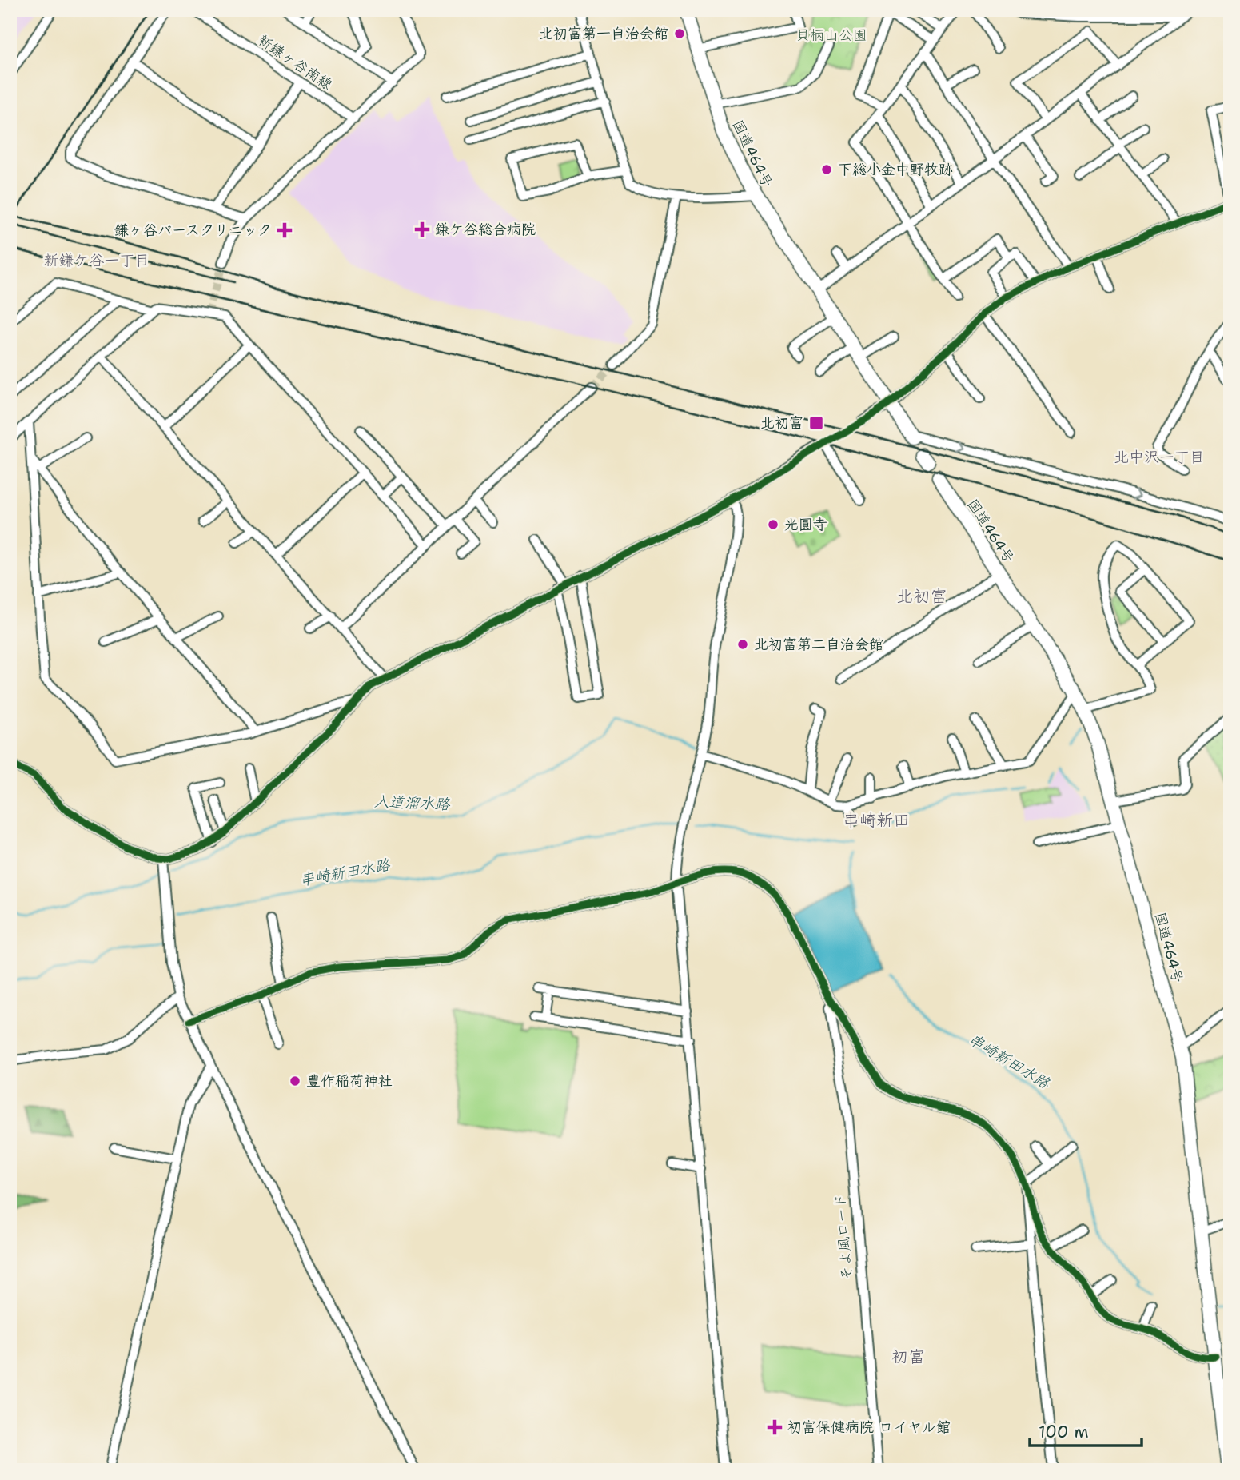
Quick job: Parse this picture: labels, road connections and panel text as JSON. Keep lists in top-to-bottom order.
{
  "streets": {
    "highway": ["国道464号"],
    "street": ["新鎌ヶ谷南線", "そよ風ロード"]
  },
  "districts": [
    "新鎌ケ谷一丁目",
    "北中沢一丁目",
    "北初富",
    "串崎新田",
    "初富"
  ],
  "water": ["入道溜水路", "串崎新田水路"],
  "parks": ["貝柄山公園"],
  "places": {
    "other": [
      "北初富第一自治会館",
      "下総小金中野牧跡",
      "光圓寺",
      "北初富第二自治会館",
      "豊作稲荷神社"
    ],
    "health": ["鎌ケ谷総合病院", "鎌ヶ谷バースクリニック", "初富保健病院 ロイヤル館"],
    "transit": ["北初富"]
  },
  "scale_bar": "100 m"
}
